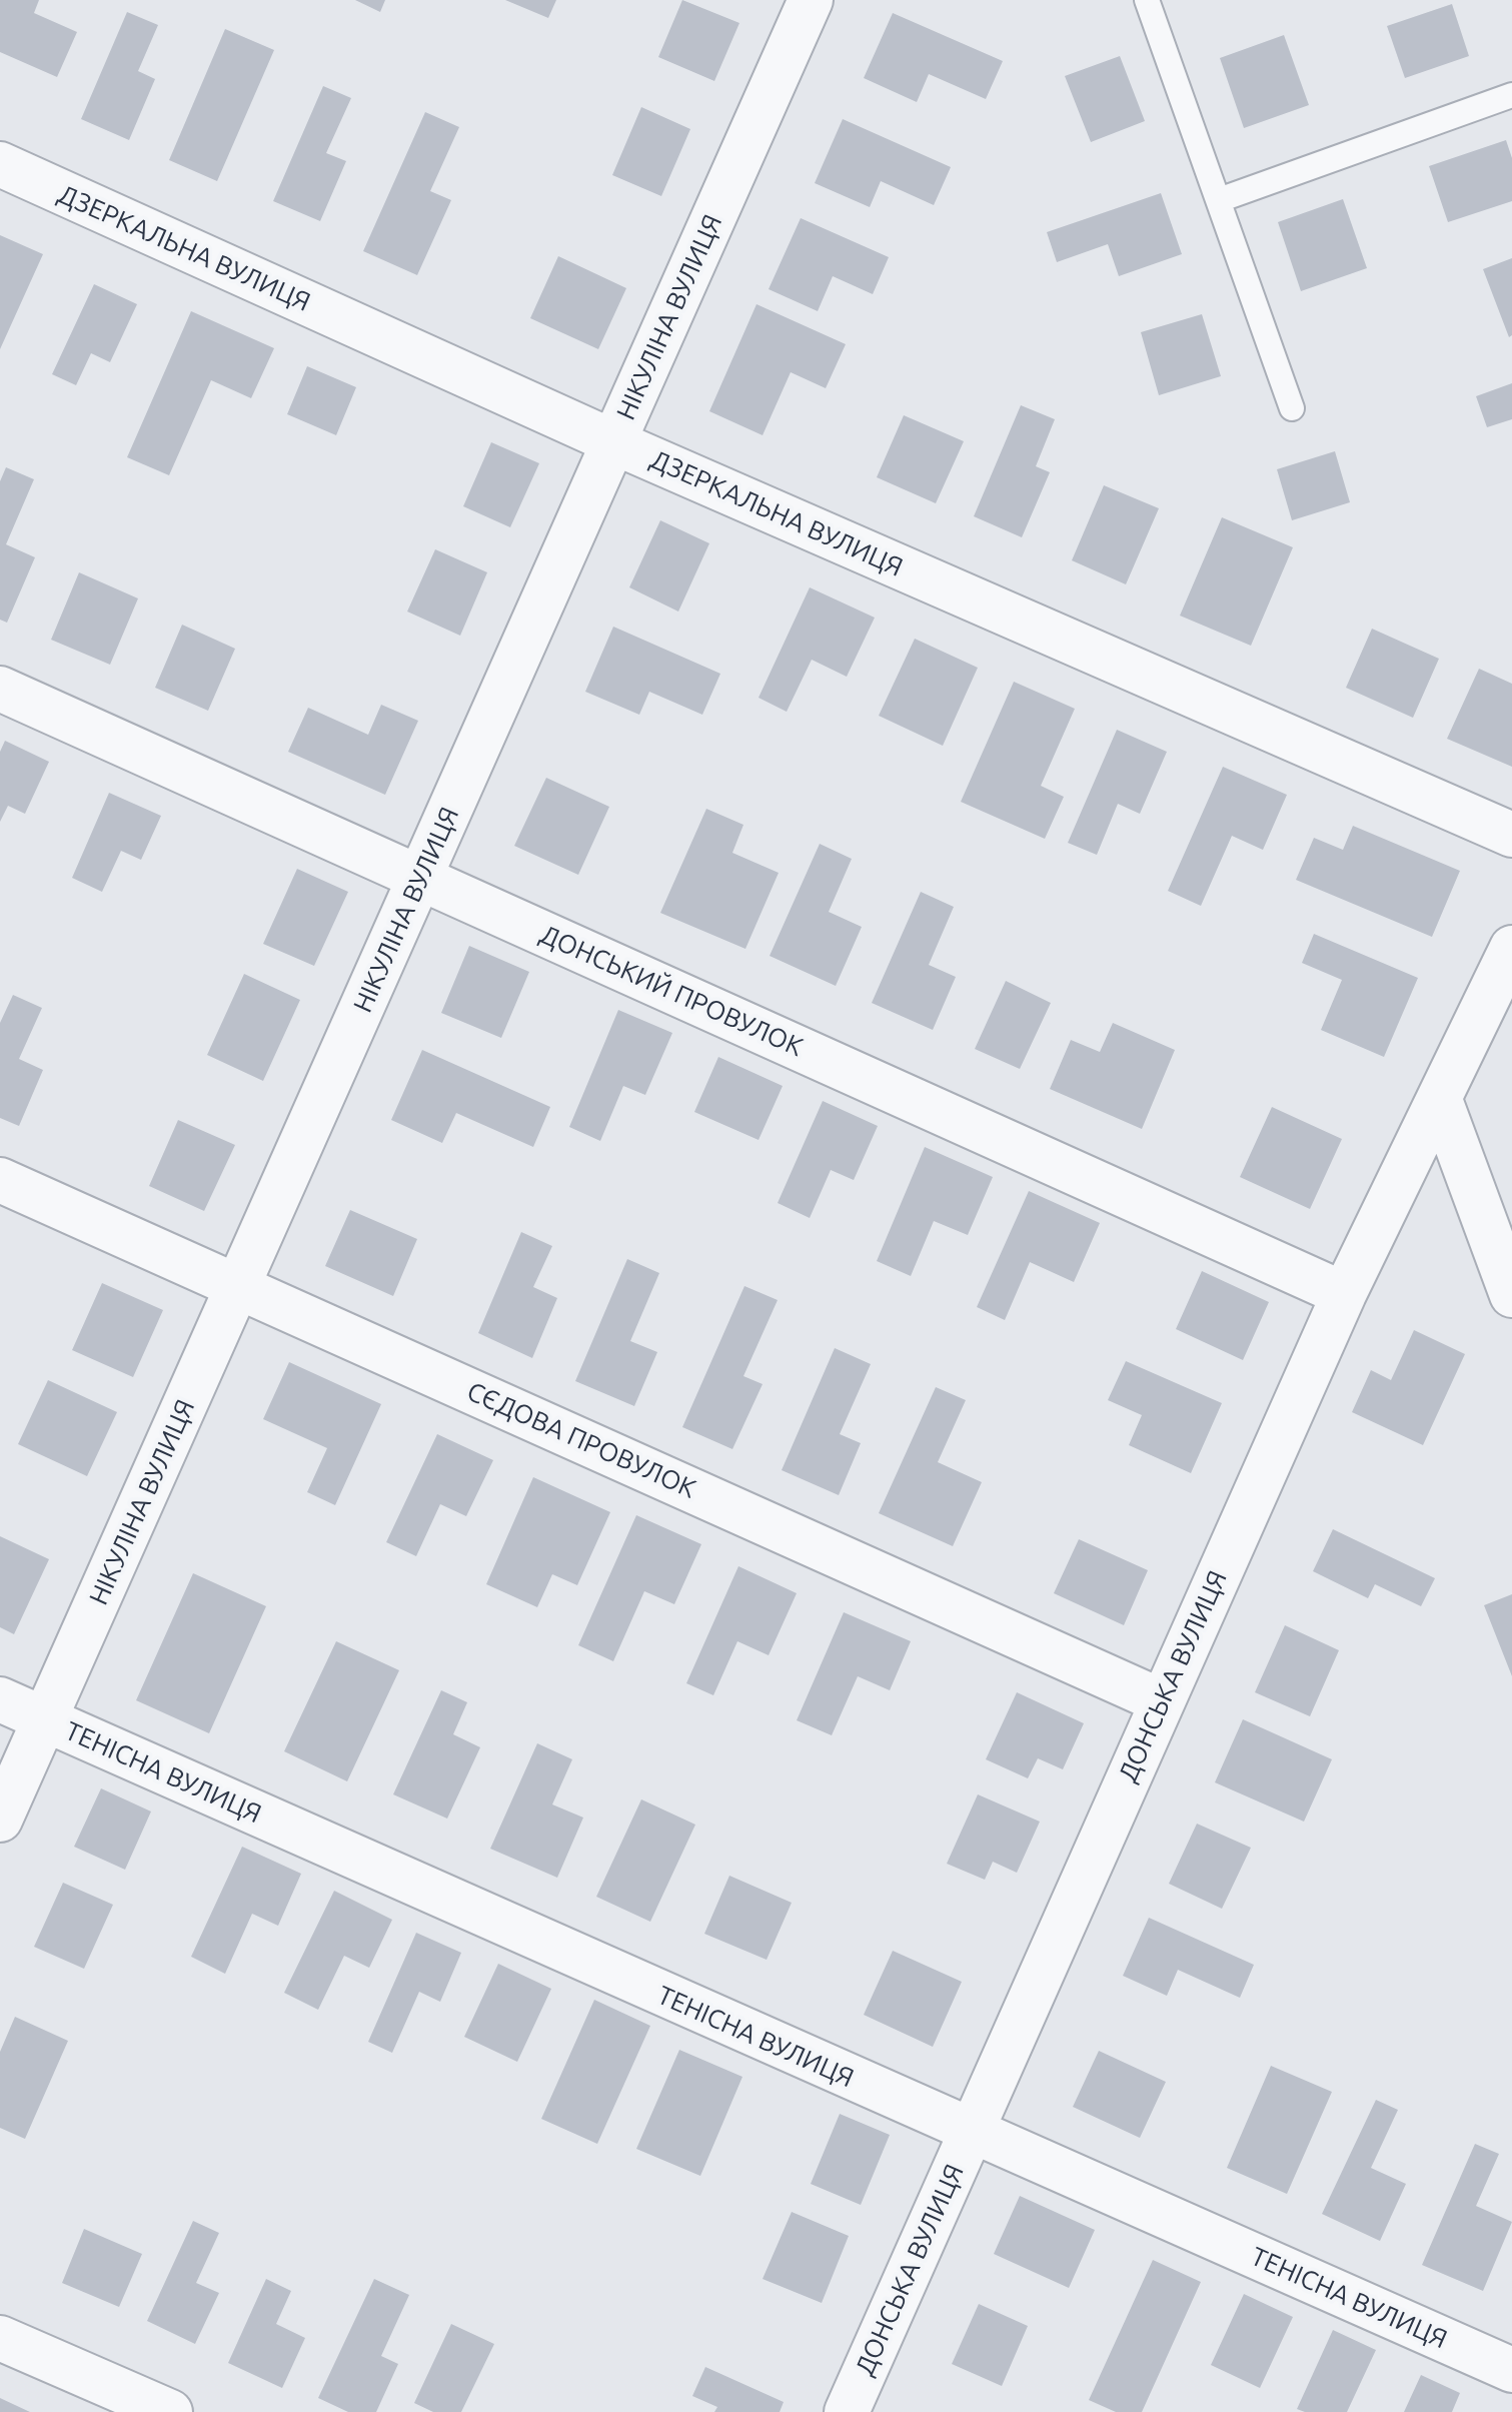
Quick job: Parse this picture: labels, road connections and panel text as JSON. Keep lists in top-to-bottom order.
{
  "streets": {
    "street": [
      "ДЗЕРКАЛЬНА ВУЛИЦЯ",
      "НІКУЛІНА ВУЛИЦЯ",
      "ДОНСЬКИЙ ПРОВУЛОК",
      "СЄДОВА ПРОВУЛОК",
      "ДОНСЬКА ВУЛИЦЯ",
      "ТЕНІСНА ВУЛИЦЯ"
    ]
  },
  "crossings": [
    ["ДЗЕРКАЛЬНА ВУЛИЦЯ", "НІКУЛІНА ВУЛИЦЯ"],
    ["НІКУЛІНА ВУЛИЦЯ", "ДОНСЬКИЙ ПРОВУЛОК"],
    ["НІКУЛІНА ВУЛИЦЯ", "СЄДОВА ПРОВУЛОК"],
    ["НІКУЛІНА ВУЛИЦЯ", "ТЕНІСНА ВУЛИЦЯ"],
    ["ДОНСЬКИЙ ПРОВУЛОК", "ДОНСЬКА ВУЛИЦЯ"],
    ["СЄДОВА ПРОВУЛОК", "ДОНСЬКА ВУЛИЦЯ"],
    ["ДОНСЬКА ВУЛИЦЯ", "ТЕНІСНА ВУЛИЦЯ"]
  ]
}
